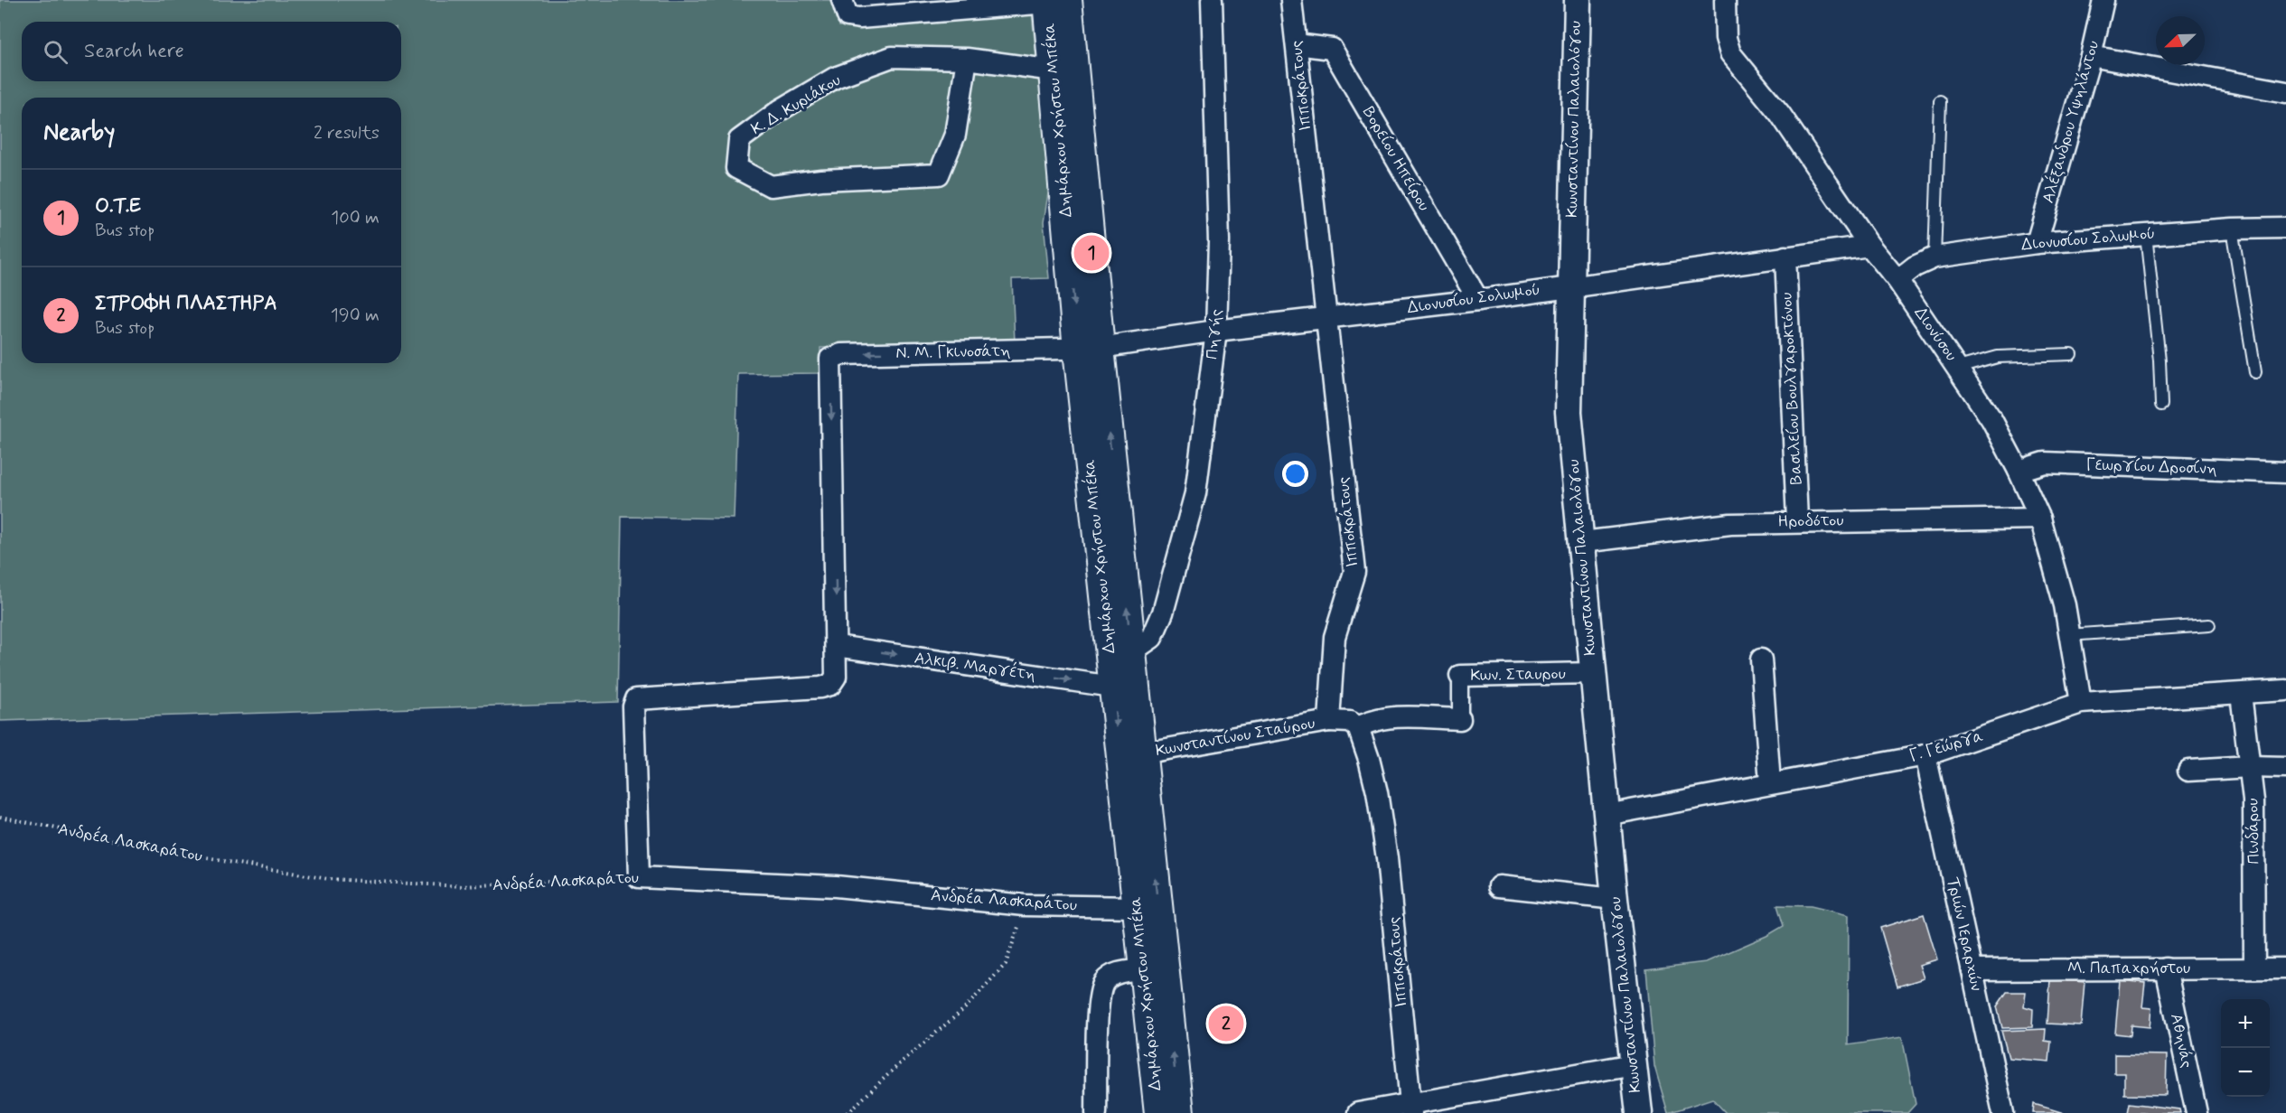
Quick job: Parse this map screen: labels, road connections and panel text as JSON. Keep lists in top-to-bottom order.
{
  "streets": {
    "main road": ["Δημάρχου Χρήστου Μπέκα"],
    "street": [
      "Ιπποκράτους",
      "Κ. Δ. Κυριάκου",
      "Κωνσταντίνου Παλαιολόγου",
      "Αλέξανδρου Υψηλάντου",
      "Βορείου Ηπείρου",
      "Διονυσίου Σολωμού",
      "Πηγής",
      "Διονύσου",
      "Ν. Μ. Γκινοσάτη",
      "Βασιλείου Βουλγαροκτόνου",
      "Γεωργίου Δροσίνη",
      "Ηροδότου",
      "Αλκιβ. Μαργέτη",
      "Κων. Σταυρου",
      "Κωνσταντίνου Σταύρου",
      "Γ. Γεώργα",
      "Πινδάρου",
      "Ανδρέα Λασκαράτου",
      "Τριών Ιεραρχών",
      "Μ. Παπαχρήστου",
      "Αθηνάς"
    ]
  },
  "crossings": [
    ["Ιπποκράτους", "Βορείου Ηπείρου"],
    ["Ιπποκράτους", "Διονυσίου Σολωμού"],
    ["Ιπποκράτους", "Κων. Σταυρου"],
    ["Ιπποκράτους", "Κωνσταντίνου Σταύρου"],
    ["Κ. Δ. Κυριάκου", "Δημάρχου Χρήστου Μπέκα"],
    ["Κωνσταντίνου Παλαιολόγου", "Διονυσίου Σολωμού"],
    ["Κωνσταντίνου Παλαιολόγου", "Ηροδότου"],
    ["Κωνσταντίνου Παλαιολόγου", "Κων. Σταυρου"],
    ["Κωνσταντίνου Παλαιολόγου", "Γ. Γεώργα"],
    ["Δημάρχου Χρήστου Μπέκα", "Διονυσίου Σολωμού"],
    ["Δημάρχου Χρήστου Μπέκα", "Πηγής"],
    ["Δημάρχου Χρήστου Μπέκα", "Ν. Μ. Γκινοσάτη"],
    ["Δημάρχου Χρήστου Μπέκα", "Αλκιβ. Μαργέτη"],
    ["Δημάρχου Χρήστου Μπέκα", "Κωνσταντίνου Σταύρου"],
    ["Δημάρχου Χρήστου Μπέκα", "Ανδρέα Λασκαράτου"],
    ["Αλέξανδρου Υψηλάντου", "Διονυσίου Σολωμού"],
    ["Βορείου Ηπείρου", "Διονυσίου Σολωμού"],
    ["Διονυσίου Σολωμού", "Πηγής"],
    ["Διονυσίου Σολωμού", "Διονύσου"],
    ["Διονυσίου Σολωμού", "Ν. Μ. Γκινοσάτη"],
    ["Διονυσίου Σολωμού", "Βασιλείου Βουλγαροκτόνου"],
    ["Διονύσου", "Γεωργίου Δροσίνη"],
    ["Διονύσου", "Ηροδότου"],
    ["Διονύσου", "Γ. Γεώργα"],
    ["Ν. Μ. Γκινοσάτη", "Αλκιβ. Μαργέτη"],
    ["Βασιλείου Βουλγαροκτόνου", "Ηροδότου"],
    ["Γ. Γεώργα", "Πινδάρου"],
    ["Γ. Γεώργα", "Τριών Ιεραρχών"],
    ["Πινδάρου", "Μ. Παπαχρήστου"],
    ["Τριών Ιεραρχών", "Μ. Παπαχρήστου"],
    ["Μ. Παπαχρήστου", "Αθηνάς"]
  ],
  "one_way": ["Αλκιβ. Μαργέτη"],
  "north": "bottom left",
  "page": {
    "search": "Search here",
    "heading": ["Nearby", "2 results"],
    "list": [
      {
        "mark": "1",
        "name": "Ο.Τ.Ε",
        "note": "Bus stop",
        "value": "100 m"
      },
      {
        "mark": "2",
        "name": "ΣΤΡΟΦΗ ΠΛΑΣΤΗΡΑ",
        "note": "Bus stop",
        "value": "190 m"
      }
    ],
    "pins": ["1", "2"],
    "map_buttons": ["+", "−"]
  }
}
